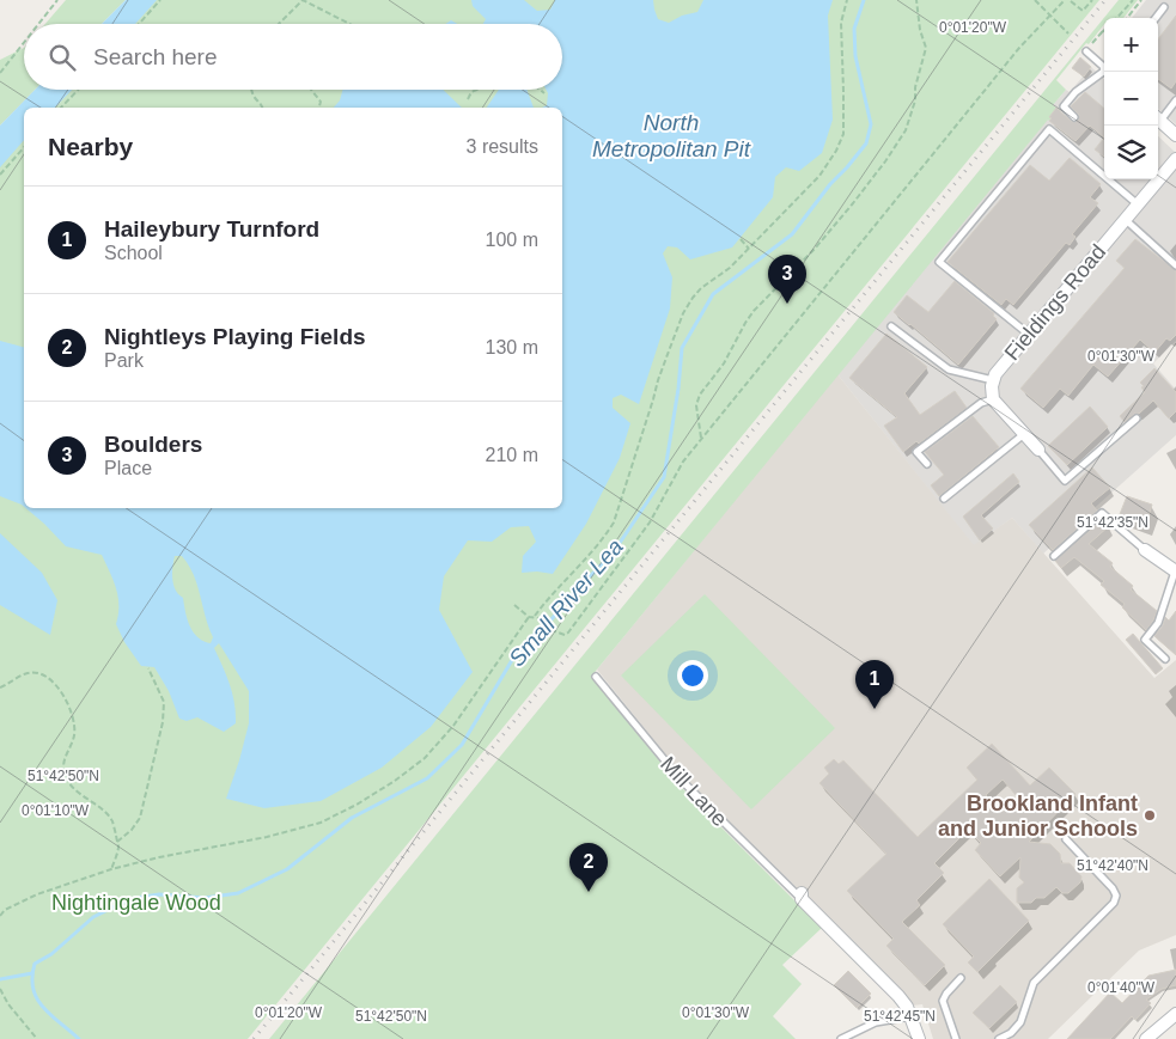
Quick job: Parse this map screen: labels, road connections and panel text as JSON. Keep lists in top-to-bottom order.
{
  "streets": {
    "street": ["Fieldings Road", "Mill Lane"]
  },
  "water": ["North Metropolitan Pit", "Small River Lea"],
  "parks": ["Nightingale Wood"],
  "places": ["Brookland Infant and Junior Schools"],
  "page": {
    "map_buttons": ["+", "−"],
    "search": "Search here",
    "heading": ["Nearby", "3 results"],
    "list": [
      {
        "mark": "1",
        "name": "Haileybury Turnford",
        "note": "School",
        "value": "100 m"
      },
      {
        "mark": "2",
        "name": "Nightleys Playing Fields",
        "note": "Park",
        "value": "130 m"
      },
      {
        "mark": "3",
        "name": "Boulders",
        "note": "Place",
        "value": "210 m"
      }
    ],
    "pins": ["3", "1", "2"]
  },
  "coordinates": [
    "0°01'20\"W",
    "0°01'30\"W",
    "51°42'35\"N",
    "51°42'50\"N",
    "0°01'10\"W",
    "51°42'40\"N",
    "0°01'40\"W",
    "51°42'45\"N"
  ]
}
